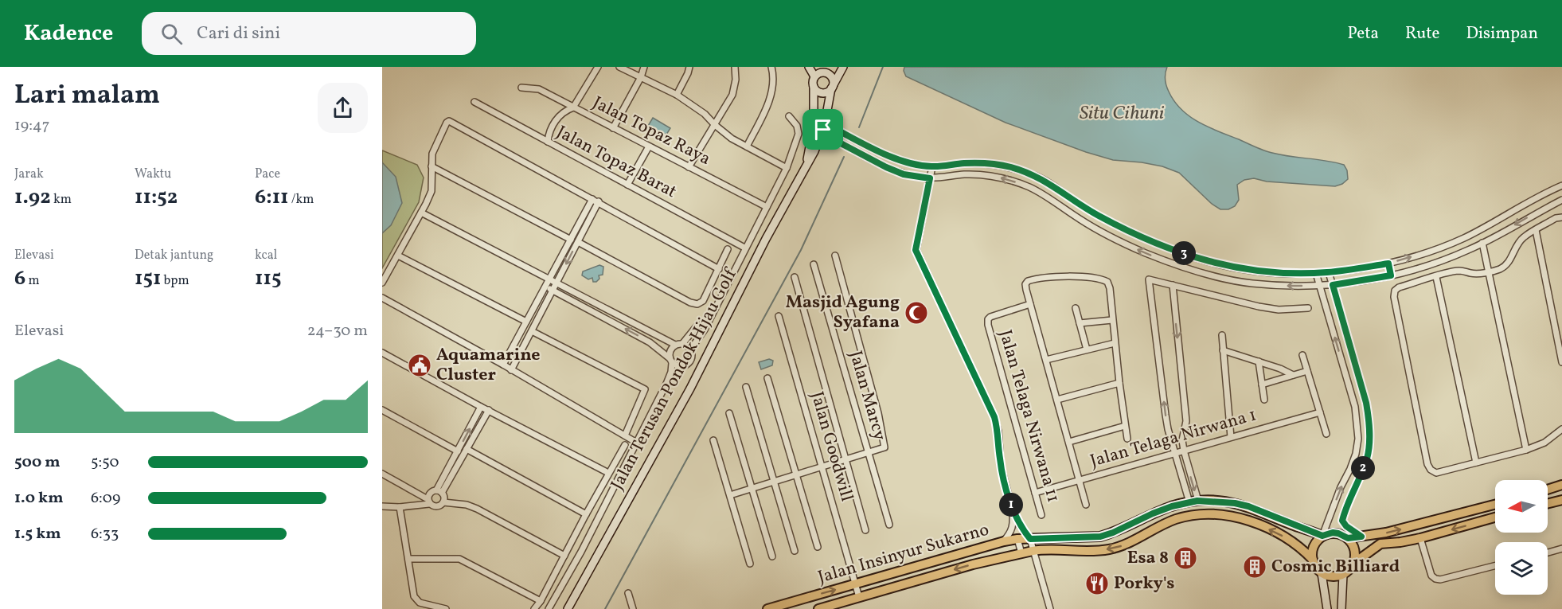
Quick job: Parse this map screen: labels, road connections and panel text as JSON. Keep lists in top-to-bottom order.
{
  "streets": {
    "main road": ["Jalan Terusan Pondok Hijau Golf", "Jalan Insinyur Sukarno"],
    "street": [
      "Jalan Topaz Raya",
      "Jalan Topaz Barat",
      "Jalan Marcy",
      "Jalan Telaga Nirwana 11",
      "Jalan Telaga Nirwana 1",
      "Jalan Goodwill"
    ]
  },
  "crossings": [
    ["Jalan Telaga Nirwana 11", "Jalan Telaga Nirwana 1"],
    ["Jalan Goodwill", "Jalan Insinyur Sukarno"]
  ],
  "water": ["Situ Cihuni"],
  "places": {
    "mosque": ["Masjid Agung Syafana"],
    "public building": ["Aquamarine Cluster"],
    "building": ["Esa 8", "Cosmic Billiard"],
    "restaurant": ["Porky's"]
  },
  "north": "left",
  "page": {
    "header": "Kadence",
    "search": "Cari di sini",
    "nav": ["Peta", "Rute", "Disimpan"],
    "heading": ["Lari malam", "19:47"],
    "stats": [
      ["Jarak", "1.92 km"],
      ["Waktu", "11:52"],
      ["Pace", "6:11 /km"],
      ["Elevasi", "6 m"],
      ["Detak jantung", "151 bpm"],
      ["kcal", "115"]
    ],
    "pins": ["3", "2", "1"],
    "chart": ["Elevasi", "24–30 m"],
    "list": [
      {
        "name": "500 m",
        "note": "5:50"
      },
      {
        "name": "1.0 km",
        "note": "6:09"
      },
      {
        "name": "1.5 km",
        "note": "6:33"
      }
    ]
  }
}
